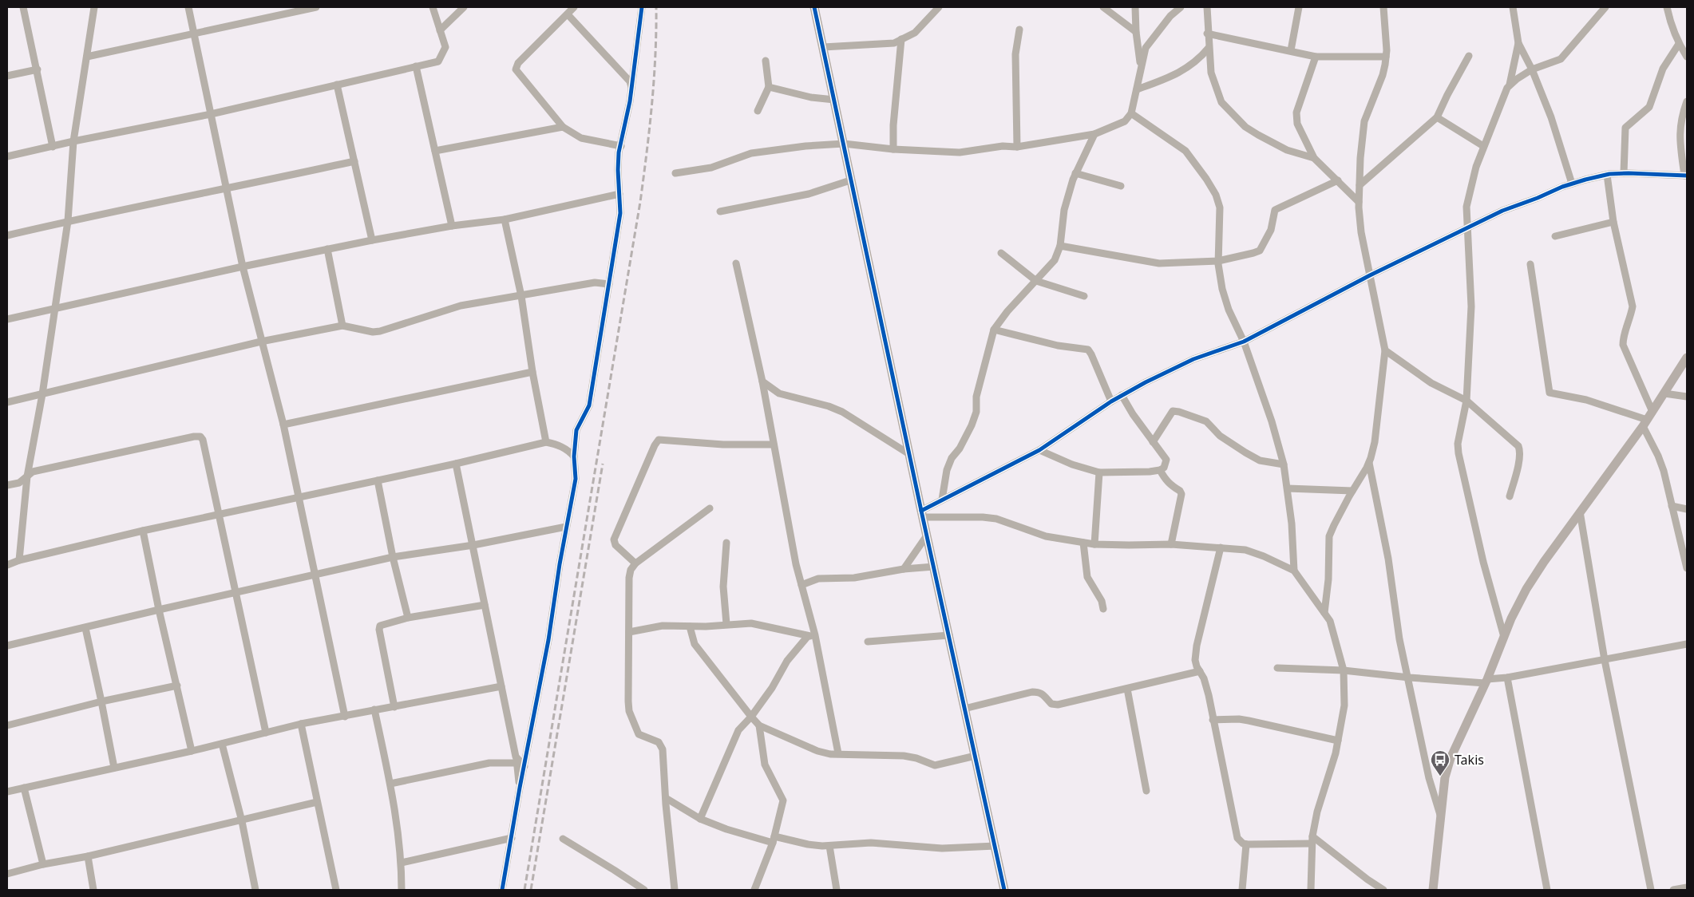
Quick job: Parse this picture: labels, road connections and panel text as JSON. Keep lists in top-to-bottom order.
{
  "places": {
    "bus stop": ["Takis"]
  }
}
